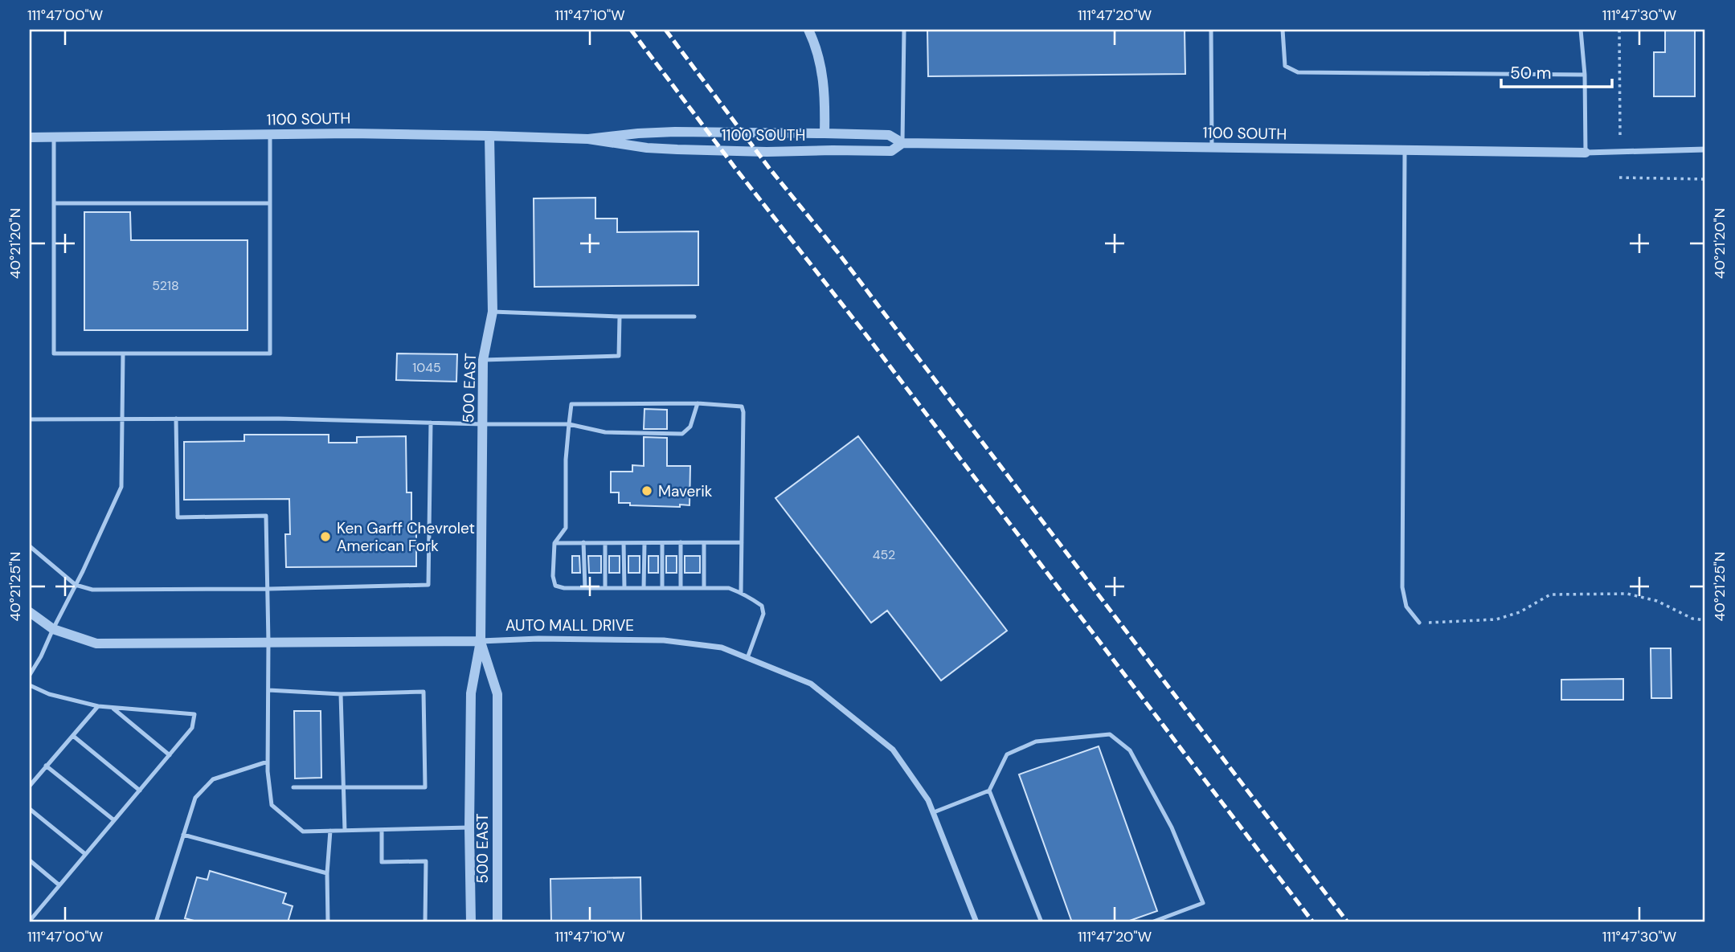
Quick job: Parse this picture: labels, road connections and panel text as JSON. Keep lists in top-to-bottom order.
{
  "streets": {
    "street": ["1100 SOUTH", "500 EAST", "AUTO MALL DRIVE"]
  },
  "crossings": [
    ["1100 SOUTH", "500 EAST"],
    ["500 EAST", "AUTO MALL DRIVE"]
  ],
  "places": ["Maverik", "Ken Garff Chevrolet American Fork"],
  "house_numbers": ["5218", "1045", "452"],
  "scale_bar": "50 m",
  "coordinates": [
    "111°47'00\"W",
    "111°47'10\"W",
    "111°47'20\"W",
    "111°47'30\"W",
    "40°21'20\"N",
    "40°21'25\"N"
  ]
}
